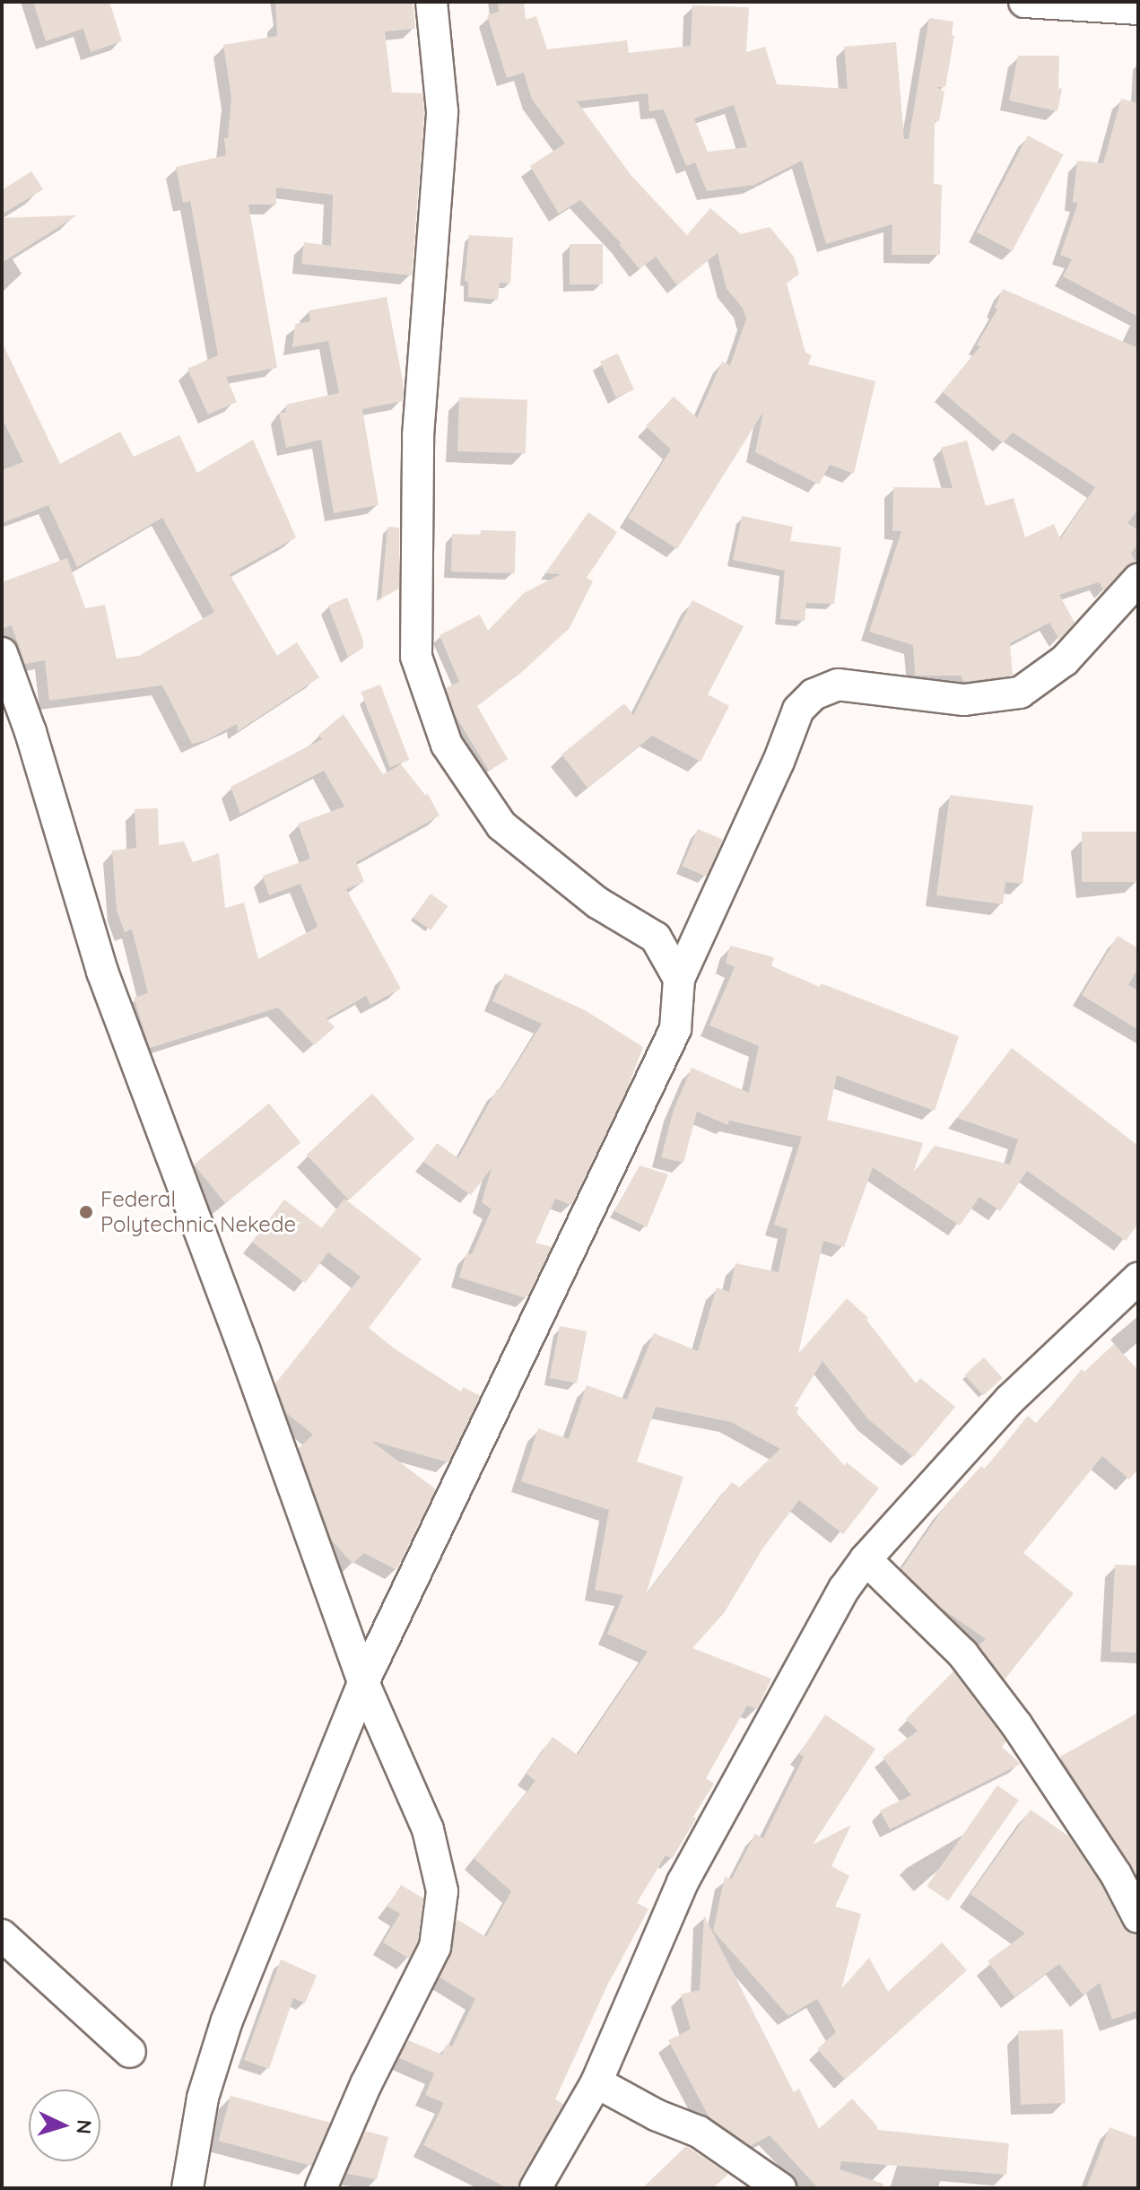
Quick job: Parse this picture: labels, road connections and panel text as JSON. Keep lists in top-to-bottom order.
{
  "places": ["Federal Polytechnic Nekede"],
  "north": "right"
}
